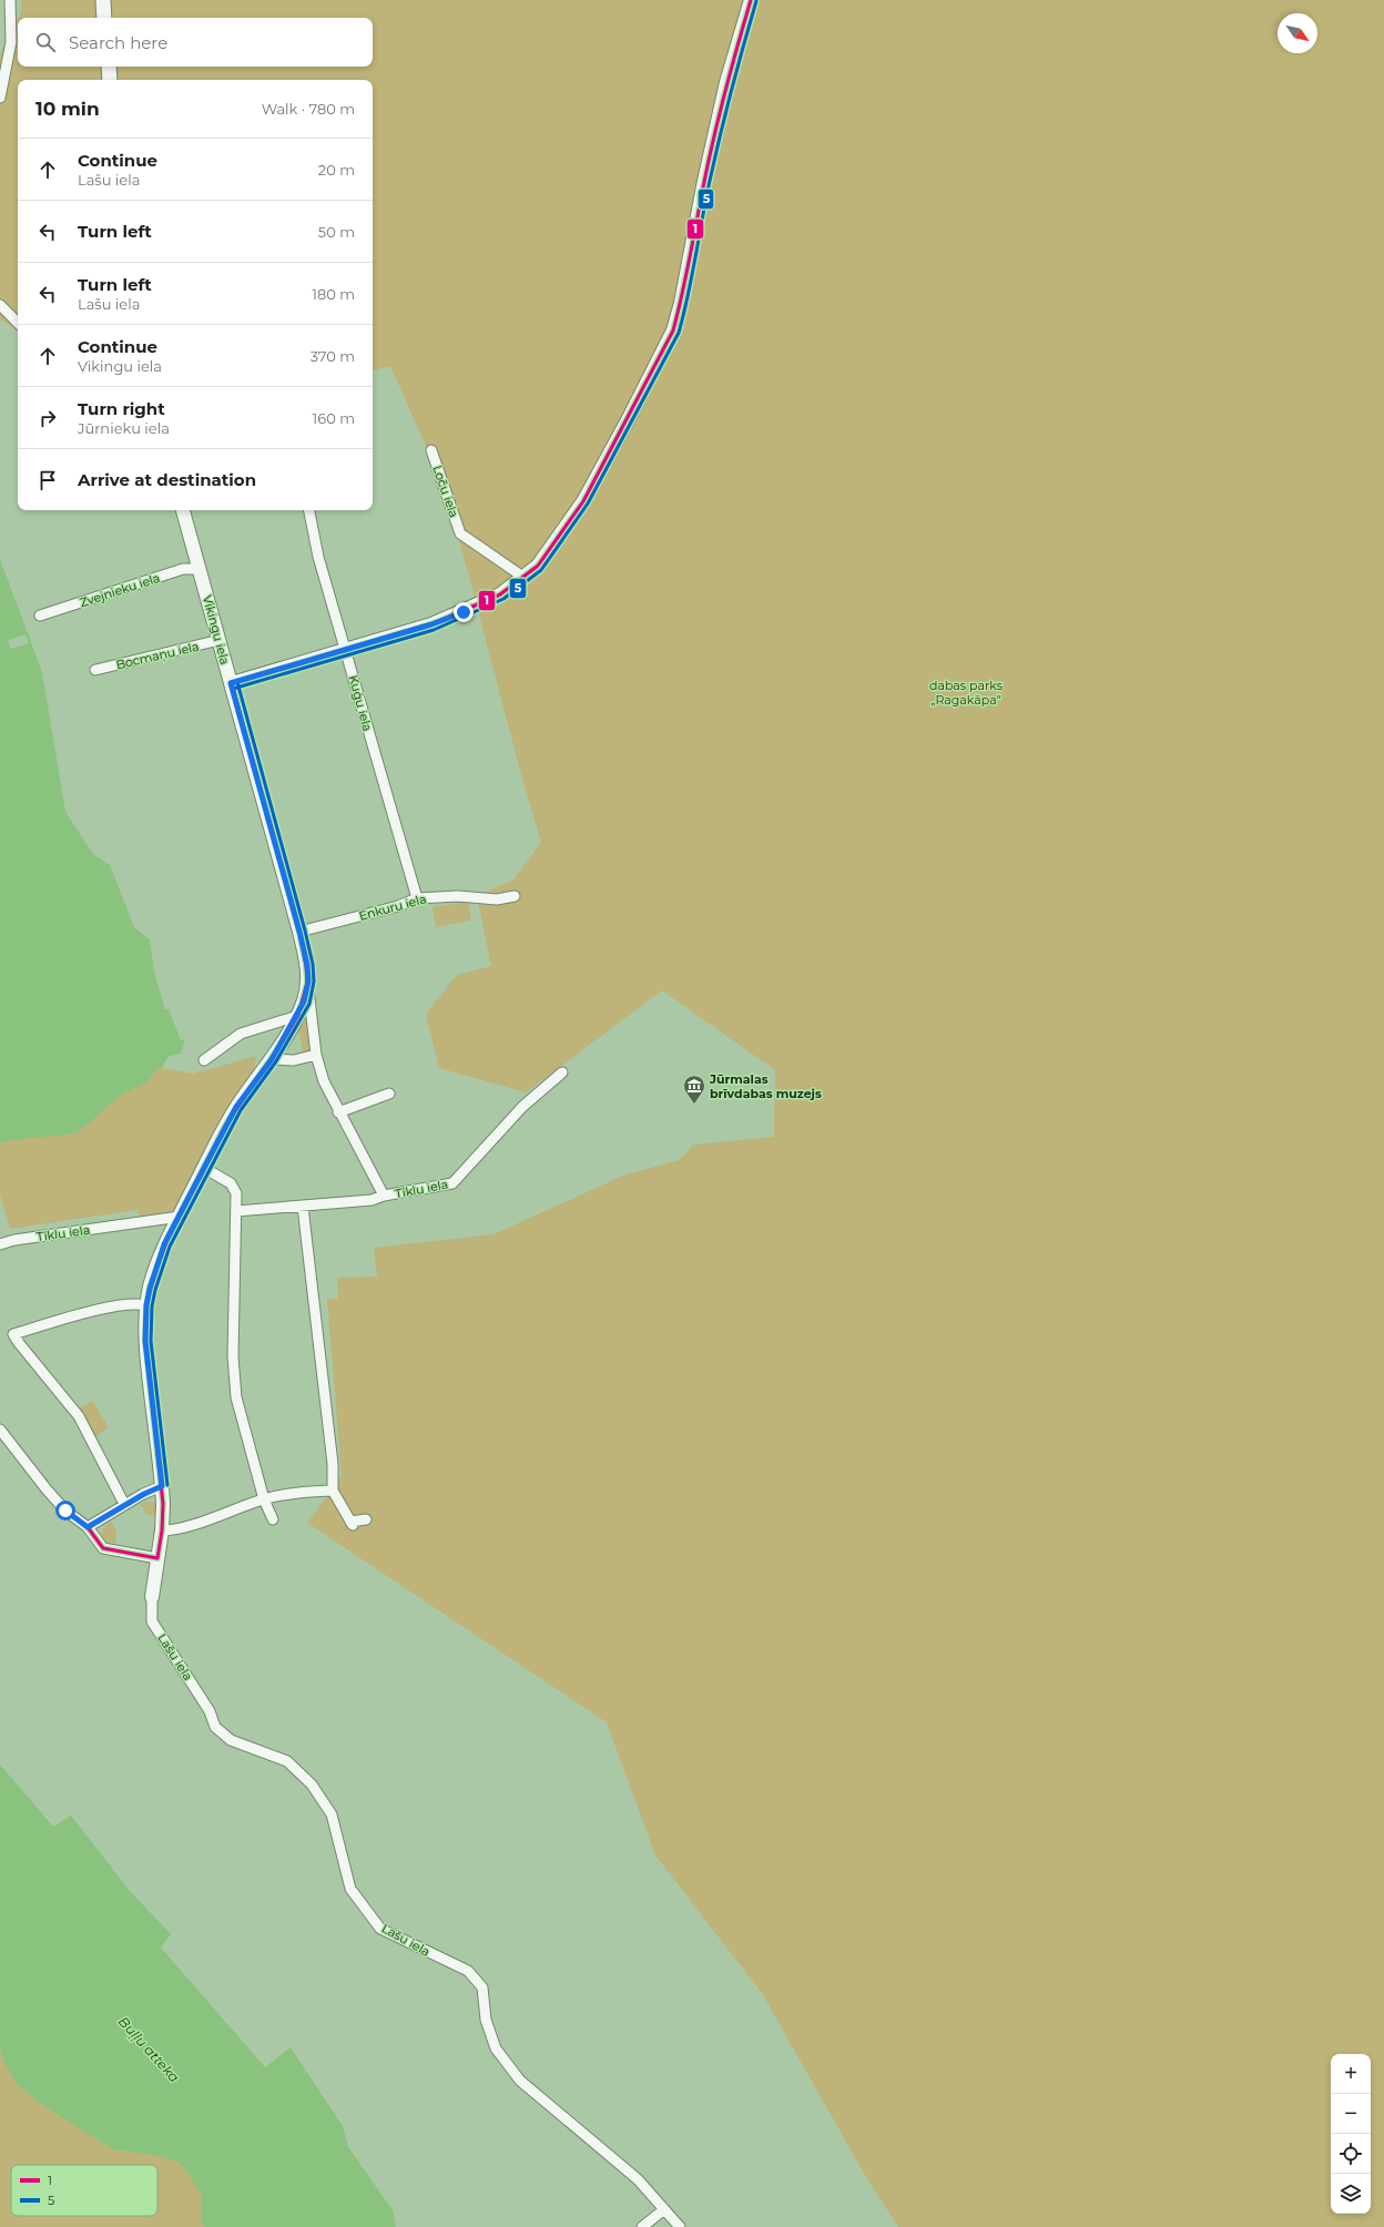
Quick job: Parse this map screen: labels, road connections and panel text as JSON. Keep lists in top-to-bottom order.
{
  "streets": {
    "street": [
      "Loču iela",
      "Zvejnieku iela",
      "Vikingu iela",
      "Bocmaņu iela",
      "Kuģu iela",
      "Enkuru iela",
      "Tīklu iela",
      "Lašu iela"
    ]
  },
  "crossings": [
    ["Zvejnieku iela", "Vikingu iela"],
    ["Vikingu iela", "Bocmaņu iela"],
    ["Vikingu iela", "Enkuru iela"],
    ["Vikingu iela", "Tīklu iela"],
    ["Vikingu iela", "Lašu iela"],
    ["Kuģu iela", "Enkuru iela"],
    ["Tīklu iela", "Lašu iela"]
  ],
  "water": ["Buļļu atteka"],
  "parks": ["dabas parks „Ragakāpa\""],
  "places": {
    "museum": ["Jūrmalas brīvdabas muzejs"]
  },
  "lines": ["transit line 1", "transit line 5"],
  "legend": ["1", "5"],
  "north": "bottom right",
  "page": {
    "search": "Search here",
    "heading": ["10 min", "Walk · 780 m"],
    "list": [
      ["Continue", "Lašu iela", "20 m"],
      ["Turn left", "50 m"],
      ["Turn left", "Lašu iela", "180 m"],
      ["Continue", "Vikingu iela", "370 m"],
      ["Turn right", "Jūrnieku iela", "160 m"],
      "Arrive at destination"
    ],
    "map_buttons": ["+", "−"]
  }
}
